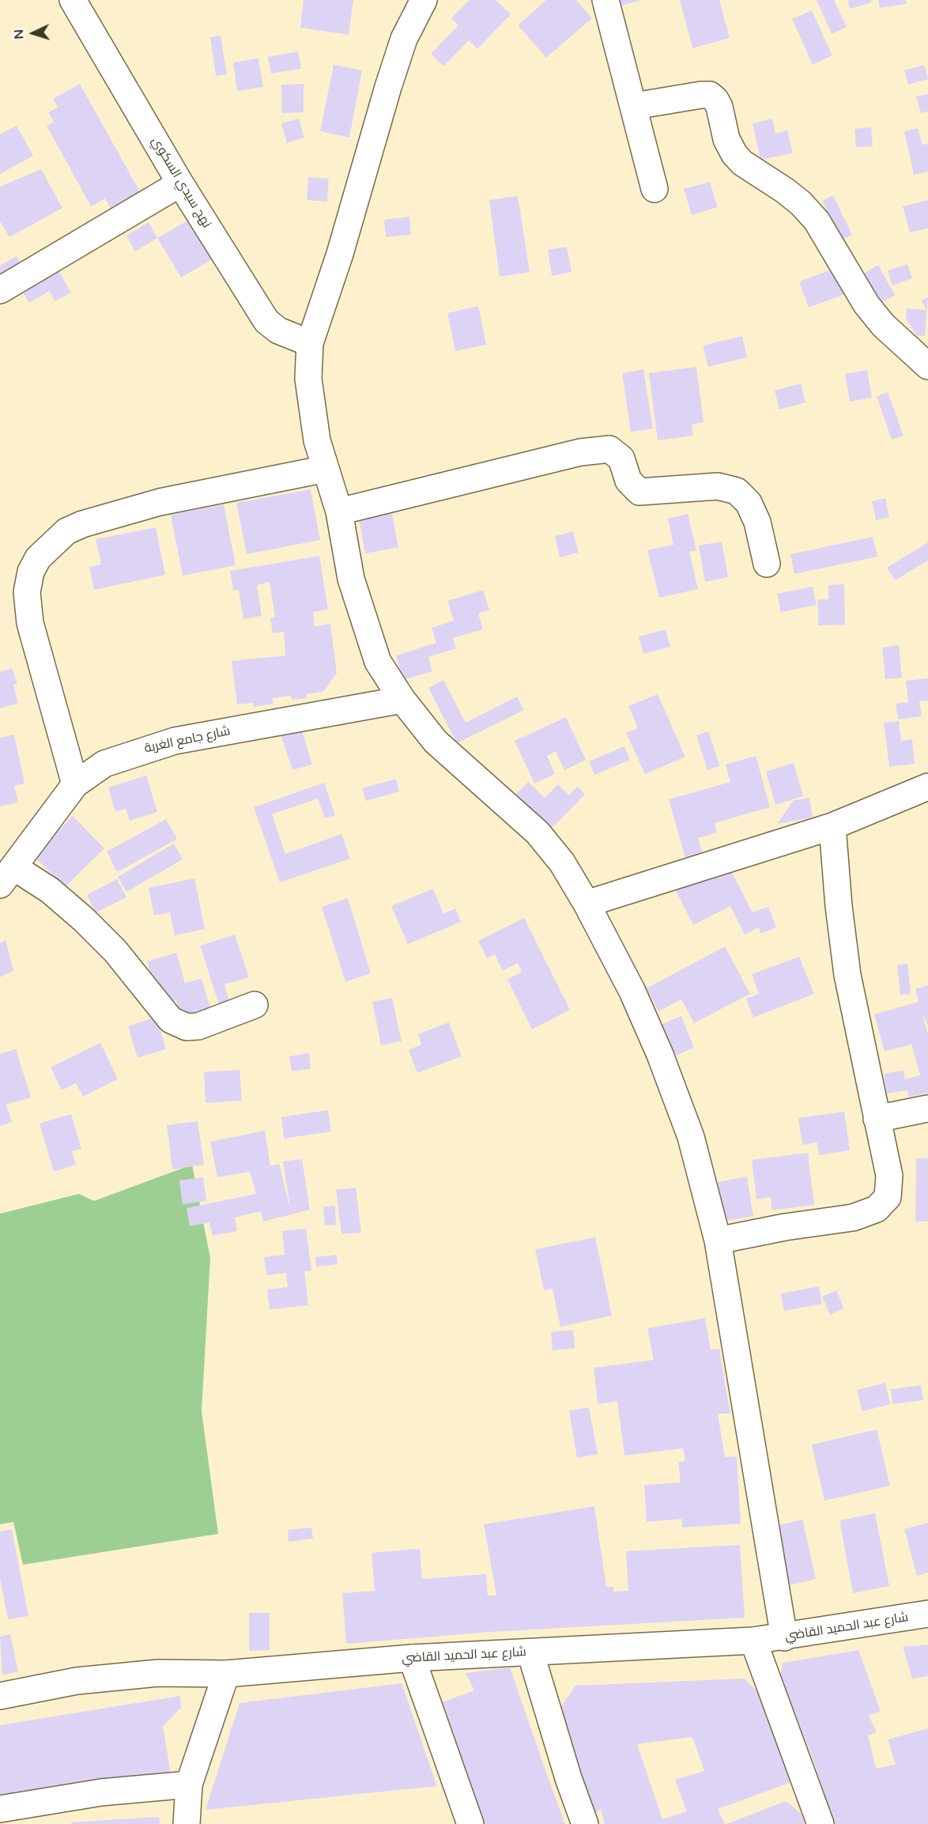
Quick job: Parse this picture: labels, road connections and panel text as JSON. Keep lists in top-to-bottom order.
{
  "streets": {
    "street": ["نهج سيدي السكوي", "شارع جامع الغربة", "شارع عبد الحميد القاضي"]
  },
  "north": "left"
}
